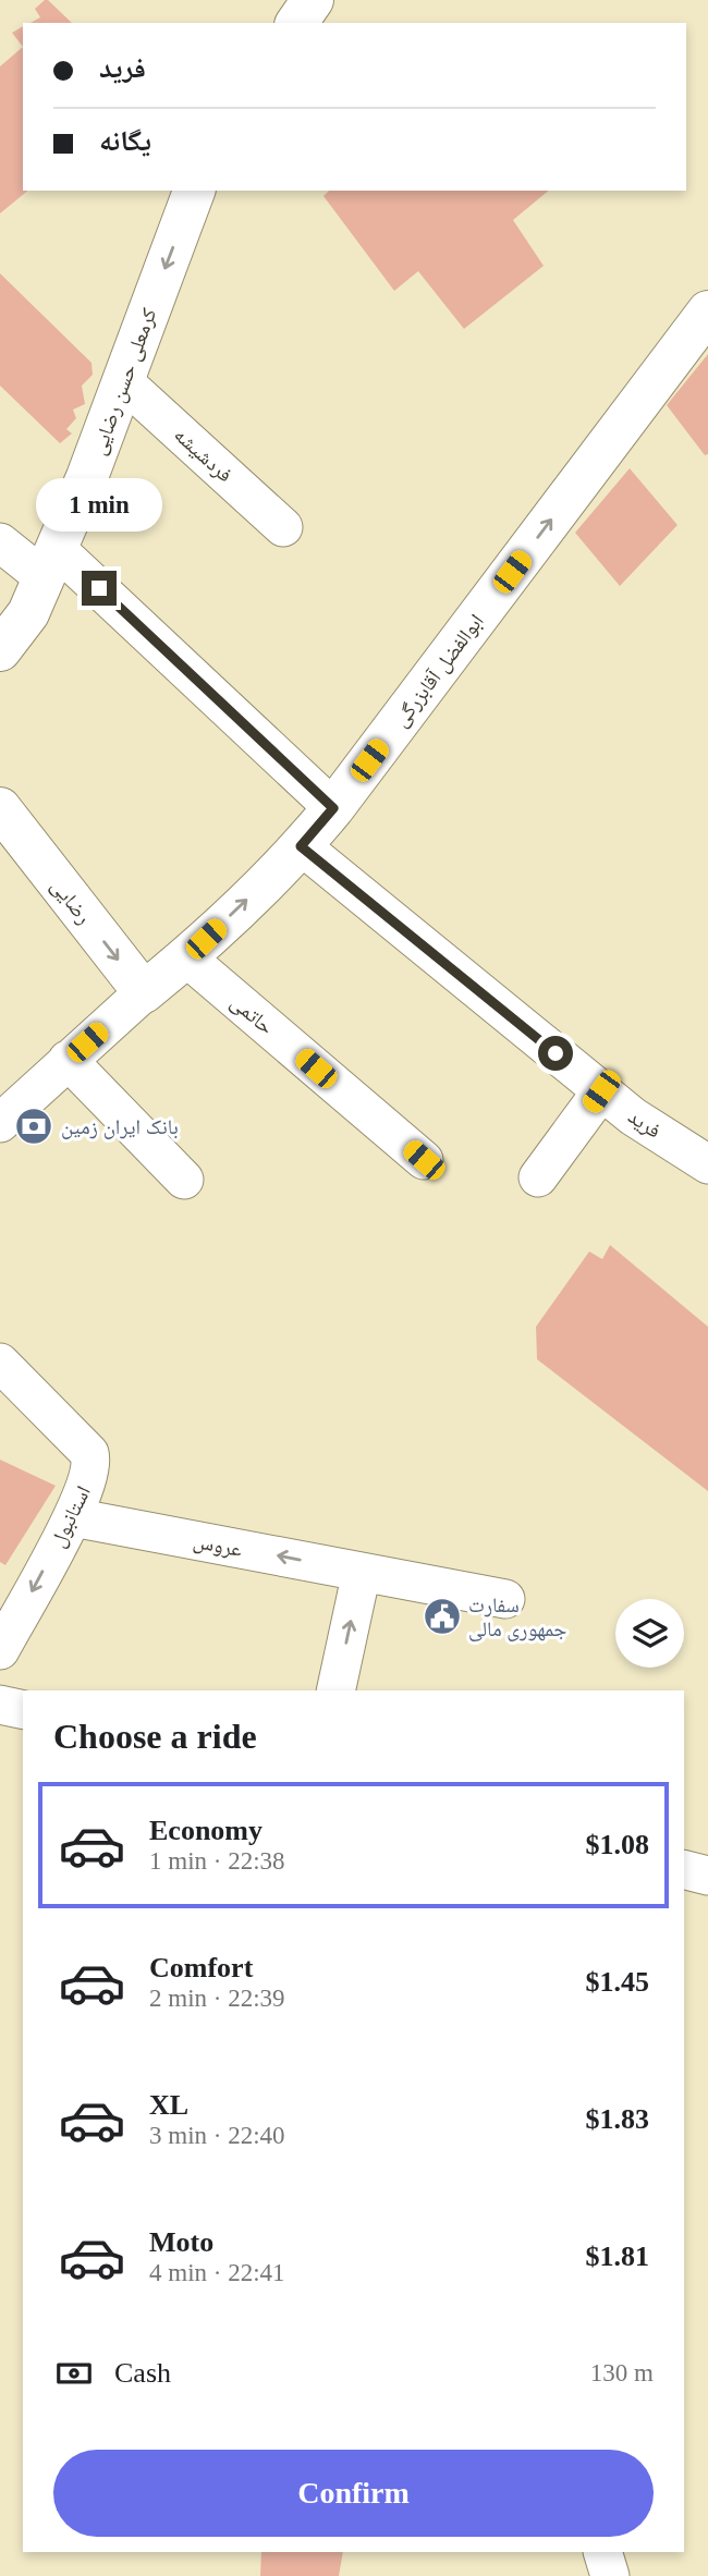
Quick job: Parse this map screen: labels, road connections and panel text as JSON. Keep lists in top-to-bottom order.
{
  "streets": {
    "street": [
      "کرمعلی حسن رضایی",
      "فردشیشه",
      "ابوالفضل آقابزرگی",
      "رضایی",
      "حاتمی",
      "فرید",
      "استانبول",
      "عروس"
    ]
  },
  "crossings": [
    ["کرمعلی حسن رضایی", "فردشیشه"],
    ["ابوالفضل آقابزرگی", "رضایی"],
    ["ابوالفضل آقابزرگی", "حاتمی"],
    ["ابوالفضل آقابزرگی", "فرید"],
    ["استانبول", "عروس"]
  ],
  "one_way": [
    "کرمعلی حسن رضایی",
    "ابوالفضل آقابزرگی",
    "استانبول",
    "عروس"
  ],
  "places": {
    "bank": ["بانک ایران زمین"],
    "public building": ["سفارت جمهوری مالی"]
  },
  "page": {
    "banner": ["فرید", "یگانه"],
    "bubble": "1 min",
    "heading": "Choose a ride",
    "list": [
      {
        "name": "Economy",
        "note": "1 min · 22:38",
        "value": "$1.08"
      },
      {
        "name": "Comfort",
        "note": "2 min · 22:39",
        "value": "$1.45"
      },
      {
        "name": "XL",
        "note": "3 min · 22:40",
        "value": "$1.83"
      },
      {
        "name": "Moto",
        "note": "4 min · 22:41",
        "value": "$1.81"
      }
    ],
    "pay": ["Cash", "130 m"],
    "buttons": "Confirm"
  }
}
